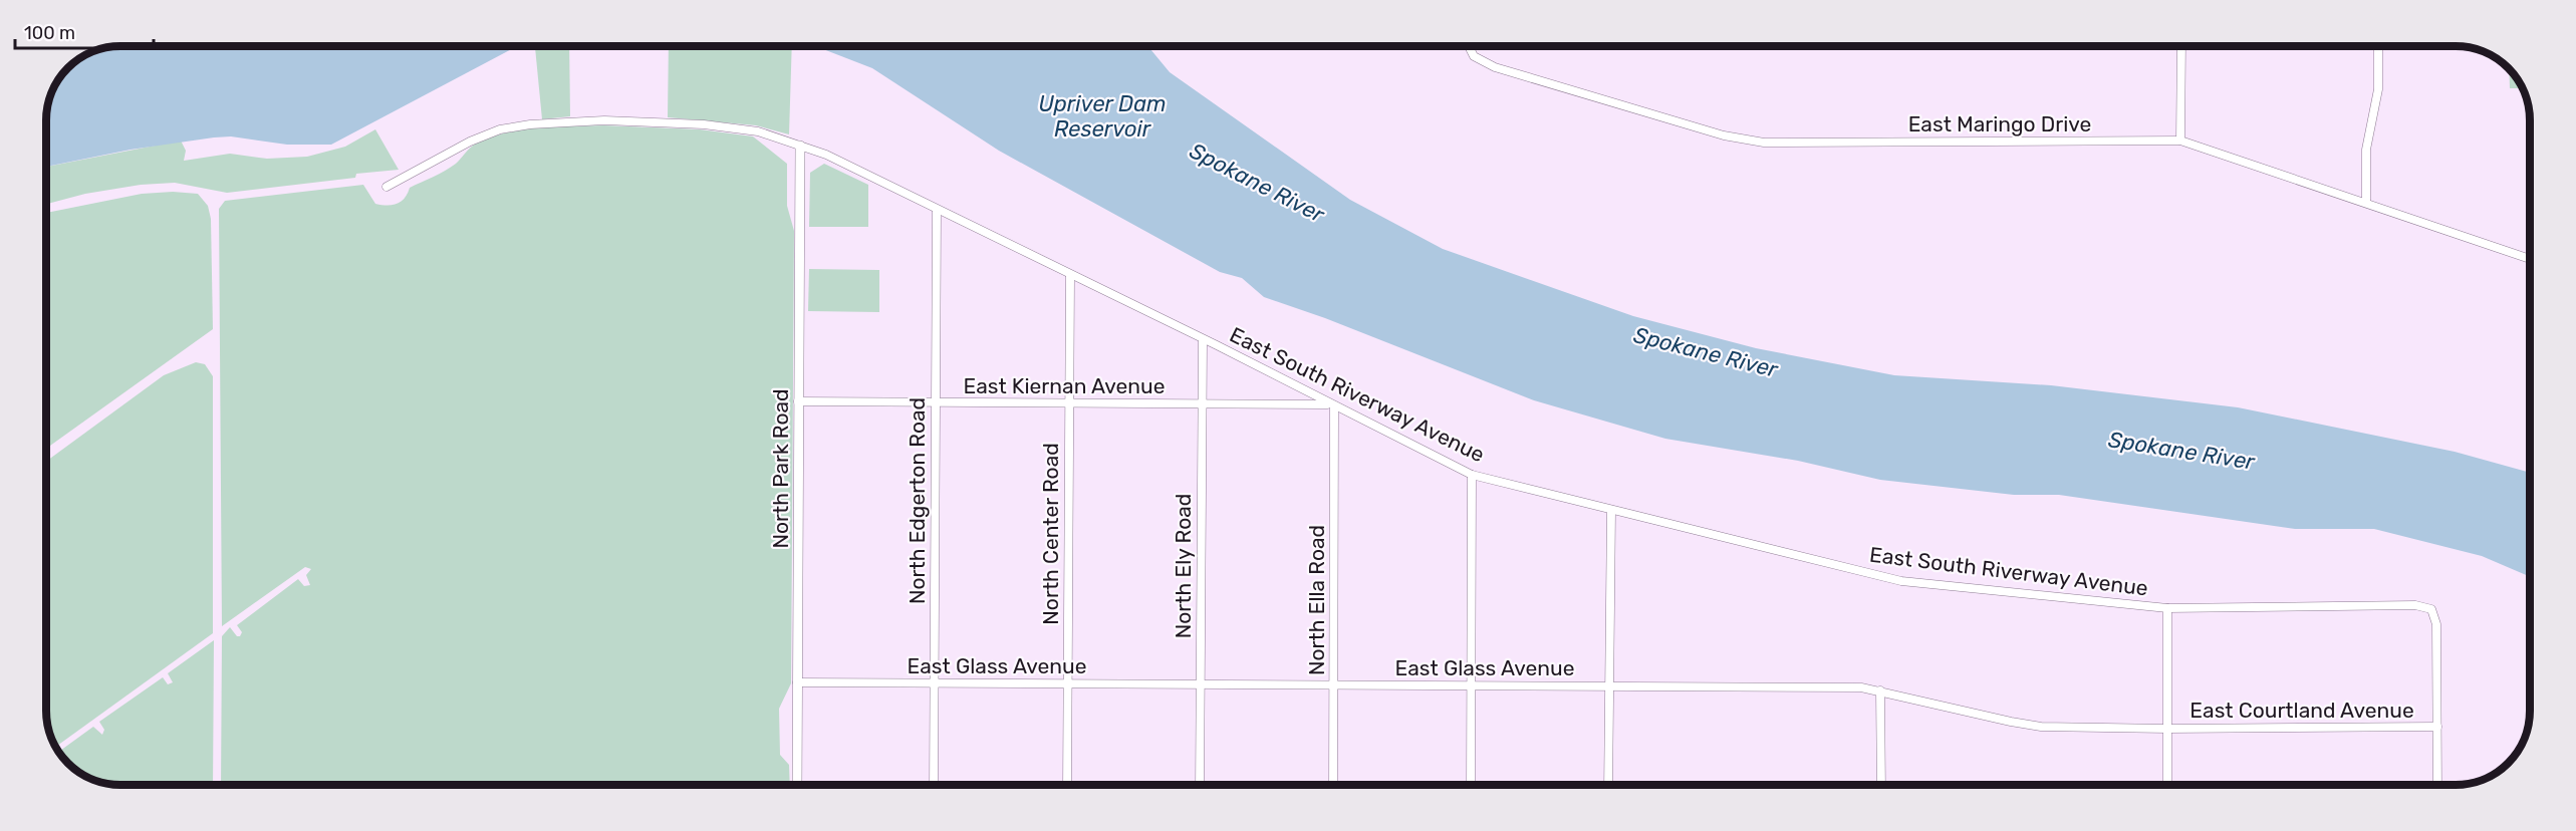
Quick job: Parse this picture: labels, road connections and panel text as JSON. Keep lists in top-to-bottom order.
{
  "streets": {
    "street": [
      "East Maringo Drive",
      "East Kiernan Avenue",
      "East South Riverway Avenue",
      "North Park Road",
      "North Edgerton Road",
      "North Center Road",
      "North Ely Road",
      "North Ella Road",
      "East Glass Avenue",
      "East Courtland Avenue"
    ]
  },
  "crossings": [
    ["East Kiernan Avenue", "East South Riverway Avenue"],
    ["East Kiernan Avenue", "North Park Road"],
    ["East Kiernan Avenue", "North Edgerton Road"],
    ["East Kiernan Avenue", "North Center Road"],
    ["East Kiernan Avenue", "North Ely Road"],
    ["East Kiernan Avenue", "North Ella Road"],
    ["East South Riverway Avenue", "North Park Road"],
    ["East South Riverway Avenue", "North Edgerton Road"],
    ["East South Riverway Avenue", "North Center Road"],
    ["East South Riverway Avenue", "North Ely Road"],
    ["East South Riverway Avenue", "North Ella Road"],
    ["East South Riverway Avenue", "East Courtland Avenue"],
    ["North Park Road", "East Glass Avenue"],
    ["North Edgerton Road", "East Glass Avenue"],
    ["North Center Road", "East Glass Avenue"],
    ["North Ely Road", "East Glass Avenue"],
    ["North Ella Road", "East Glass Avenue"],
    ["East Glass Avenue", "East Courtland Avenue"]
  ],
  "water": ["Upriver Dam Reservoir", "Spokane River"],
  "scale_bar": "100 m"
}
